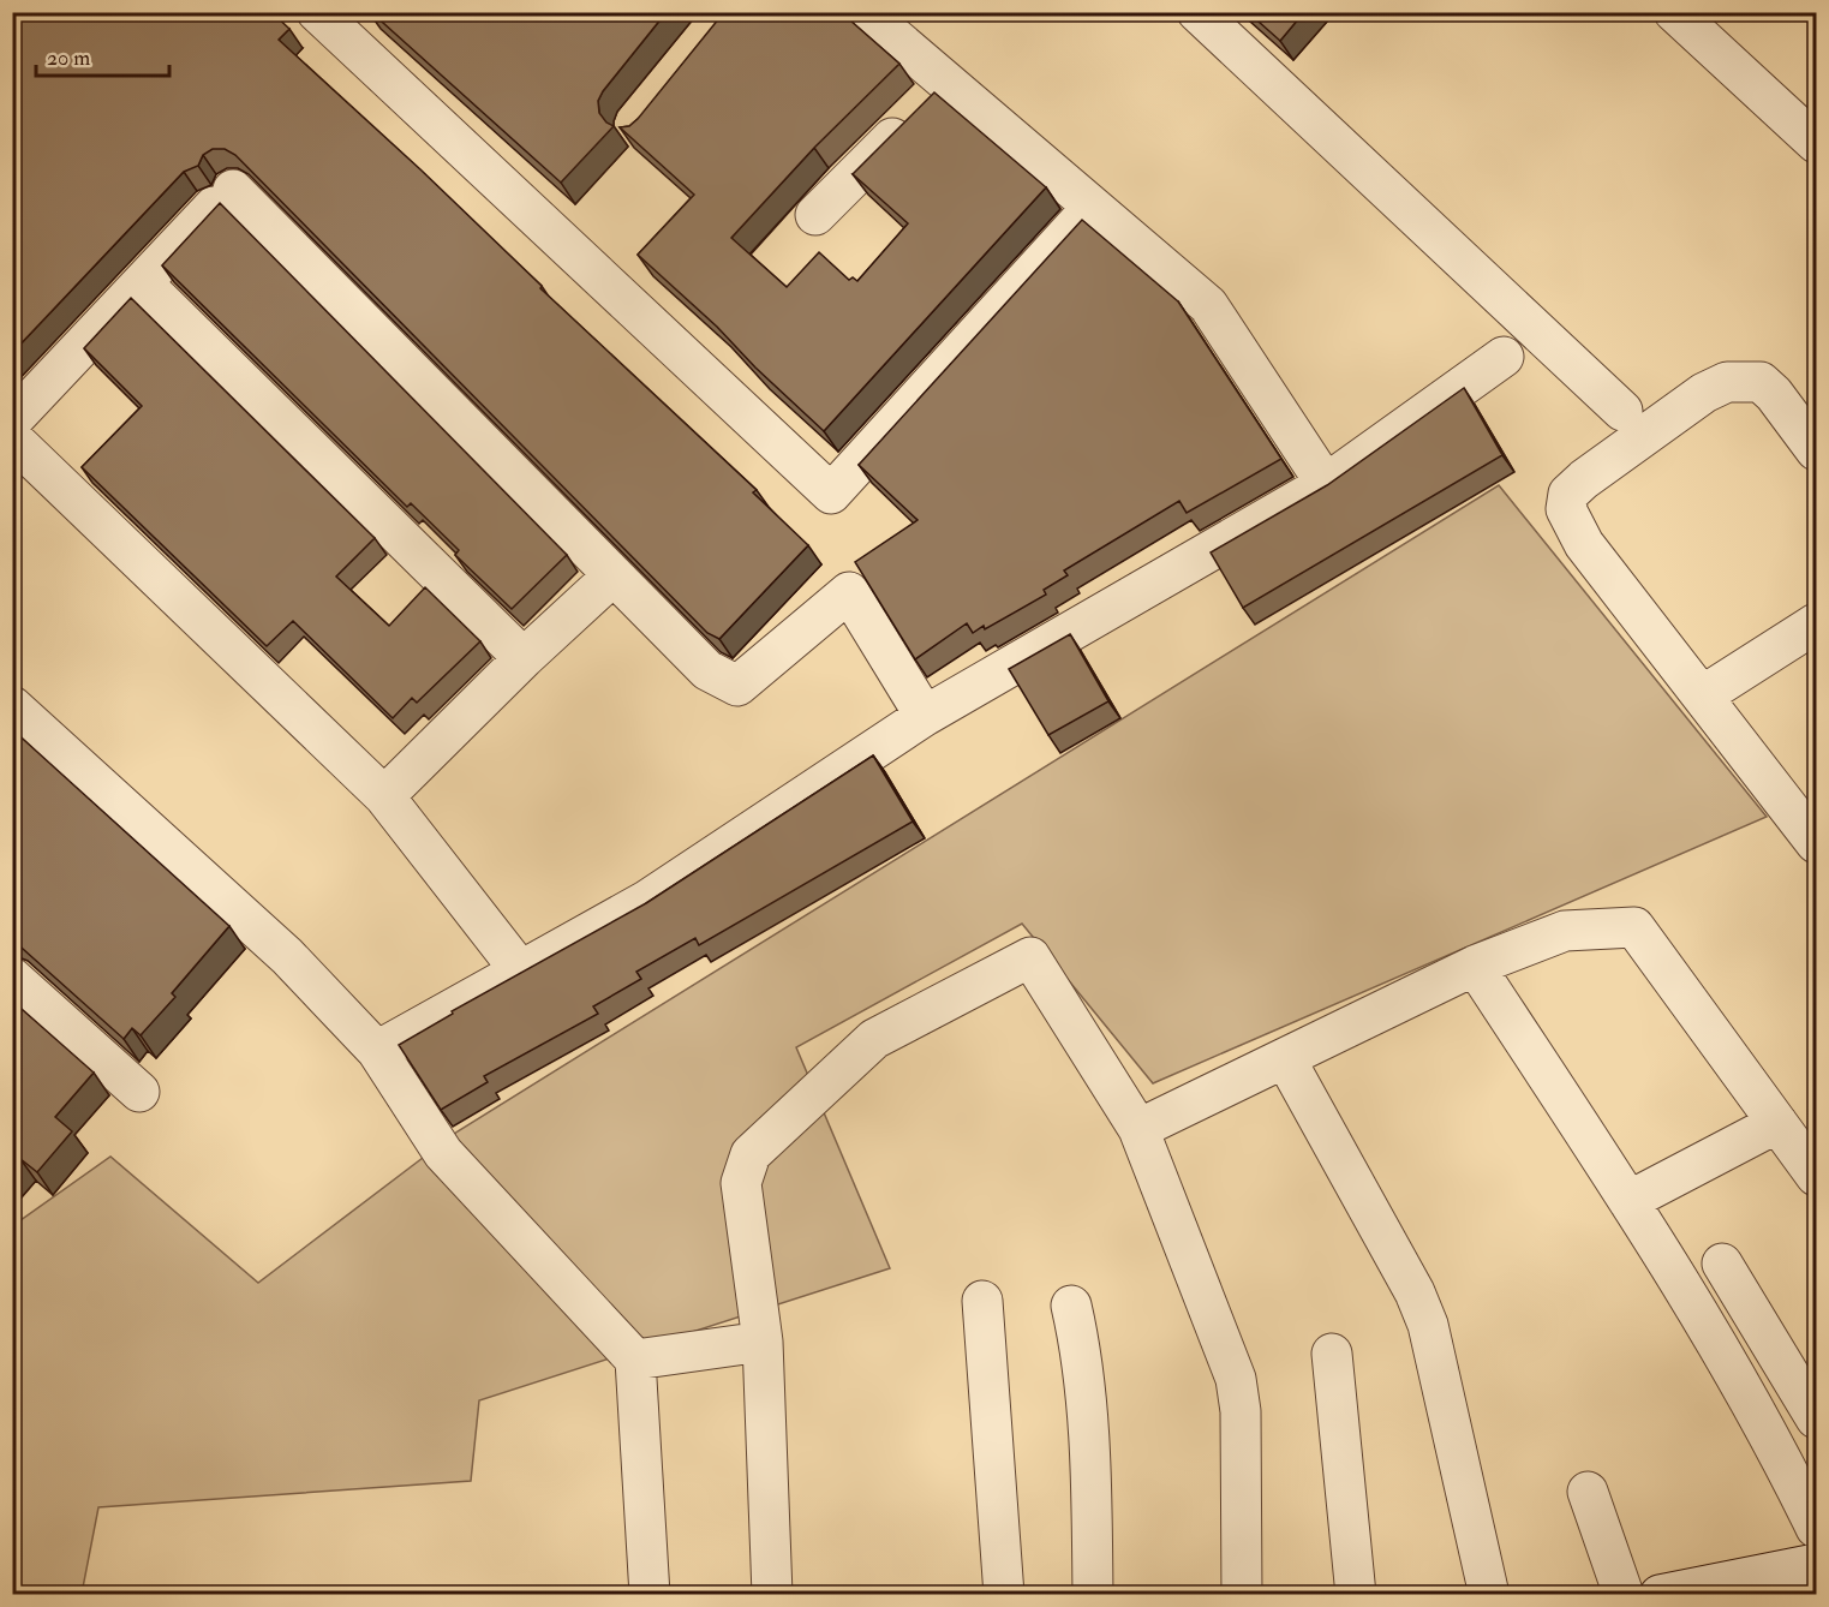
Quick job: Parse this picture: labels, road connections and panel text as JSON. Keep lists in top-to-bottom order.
{
  "scale_bar": "20 m"
}
